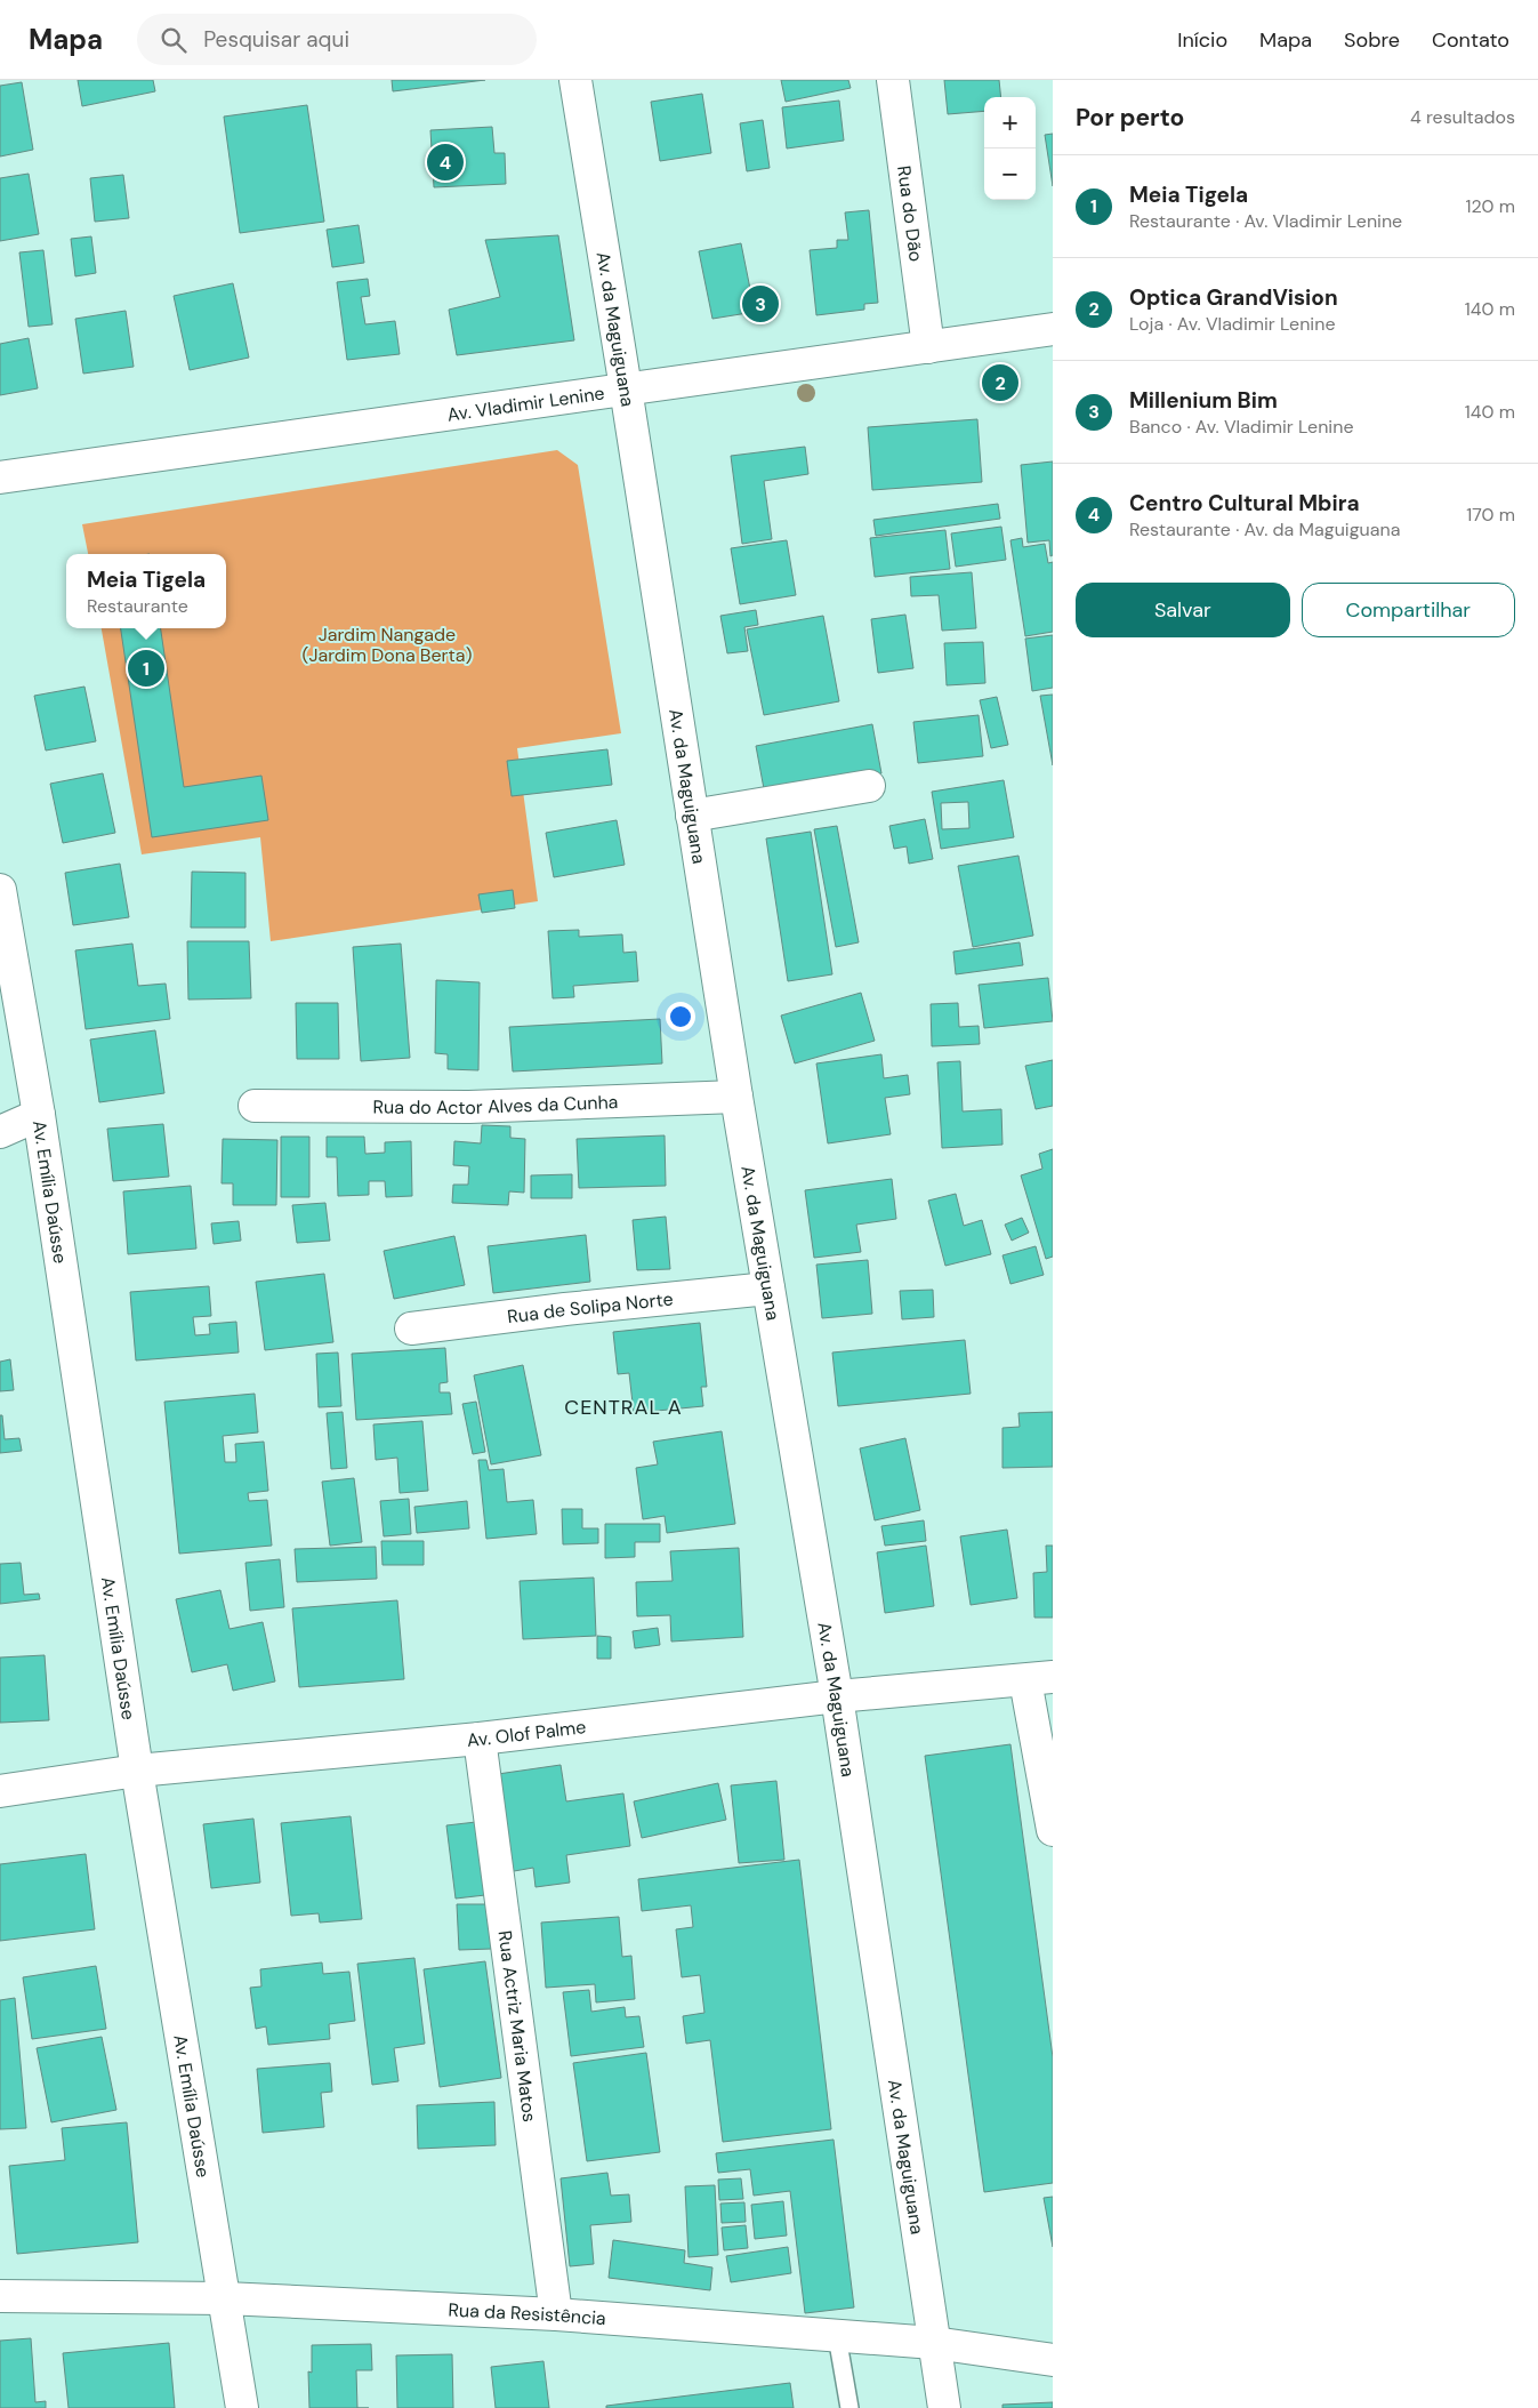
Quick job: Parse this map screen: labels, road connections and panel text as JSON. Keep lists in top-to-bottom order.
{
  "streets": {
    "street": [
      "Rua do Dão",
      "Av. da Maguiguana",
      "Av. Vladimir Lenine",
      "Rua do Actor Alves da Cunha",
      "Av. Emília Daússe",
      "Rua de Solipa Norte",
      "Av. Olof Palme",
      "Rua Actriz Maria Matos",
      "Rua da Resistência"
    ]
  },
  "crossings": [
    ["Rua do Dão", "Av. Vladimir Lenine"],
    ["Av. da Maguiguana", "Av. Vladimir Lenine"],
    ["Av. da Maguiguana", "Rua do Actor Alves da Cunha"],
    ["Av. da Maguiguana", "Rua de Solipa Norte"],
    ["Av. da Maguiguana", "Av. Olof Palme"],
    ["Av. da Maguiguana", "Rua da Resistência"],
    ["Av. Emília Daússe", "Av. Olof Palme"],
    ["Av. Emília Daússe", "Rua da Resistência"],
    ["Av. Olof Palme", "Rua Actriz Maria Matos"],
    ["Rua Actriz Maria Matos", "Rua da Resistência"]
  ],
  "districts": ["CENTRAL A"],
  "parks": ["Jardim Nangade (Jardim Dona Berta)"],
  "page": {
    "header": "Mapa",
    "search": "Pesquisar aqui",
    "nav": [
      "Início",
      "Mapa",
      "Sobre",
      "Contato"
    ],
    "heading": ["Por perto", "4 resultados"],
    "map_buttons": ["+", "−"],
    "pins": [
      "4",
      "3",
      "2",
      "1"
    ],
    "list": [
      {
        "mark": "1",
        "name": "Meia Tigela",
        "note": "Restaurante · Av. Vladimir Lenine",
        "value": "120 m"
      },
      {
        "mark": "2",
        "name": "Optica GrandVision",
        "note": "Loja · Av. Vladimir Lenine",
        "value": "140 m"
      },
      {
        "mark": "3",
        "name": "Millenium Bim",
        "note": "Banco · Av. Vladimir Lenine",
        "value": "140 m"
      },
      {
        "mark": "4",
        "name": "Centro Cultural Mbira",
        "note": "Restaurante · Av. da Maguiguana",
        "value": "170 m"
      }
    ],
    "popup": ["Meia Tigela", "Restaurante"],
    "buttons": ["Salvar", "Compartilhar"]
  }
}
